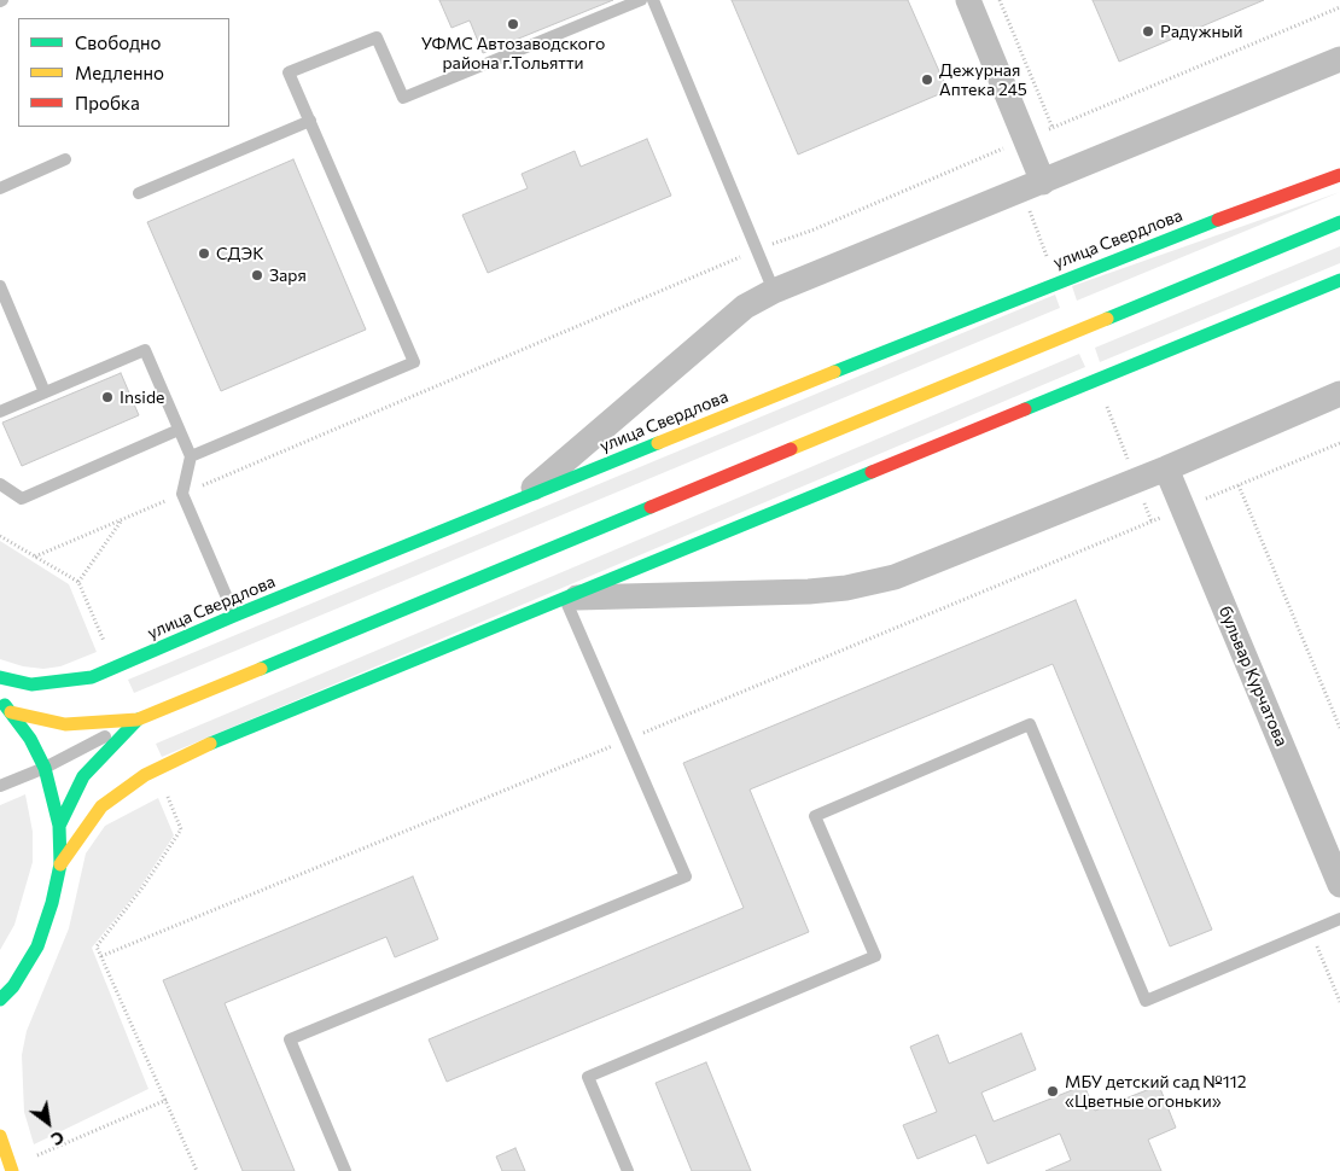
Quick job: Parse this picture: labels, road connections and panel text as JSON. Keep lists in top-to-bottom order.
{
  "streets": {
    "main road": ["улица Свердлова"],
    "street": ["бульвар Курчатова"]
  },
  "places": [
    "УФМС Автозаводского района г.Тольятти",
    "Радужный",
    "Дежурная Аптека 245",
    "СДЭК",
    "Заря",
    "Inside",
    "МБУ детский сад №112 «Цветные огоньки»"
  ],
  "legend": ["Свободно", "Медленно", "Пробка"],
  "north": "bottom right"
}
